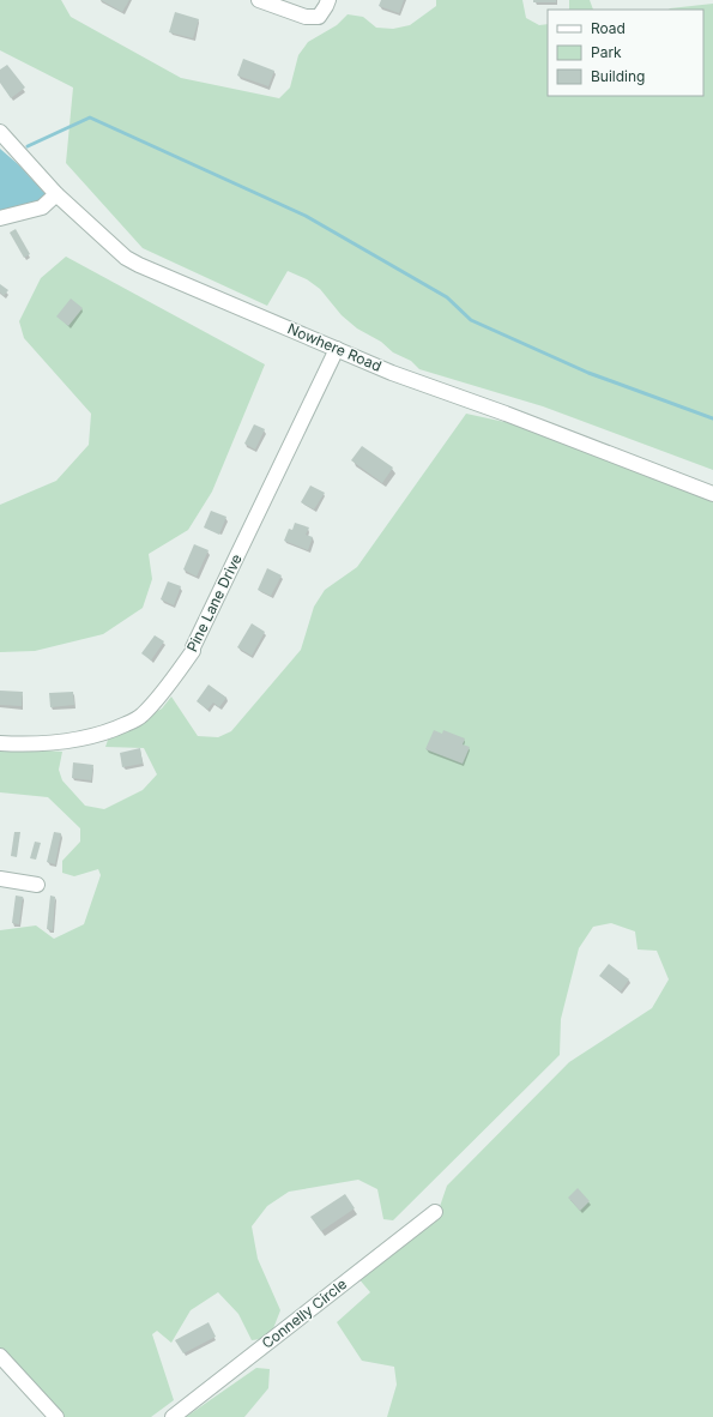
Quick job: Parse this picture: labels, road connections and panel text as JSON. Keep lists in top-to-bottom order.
{
  "streets": {
    "street": ["Nowhere Road", "Pine Lane Drive", "Connelly Circle"]
  },
  "crossings": [
    ["Nowhere Road", "Pine Lane Drive"]
  ],
  "legend": ["Road", "Park", "Building"]
}
